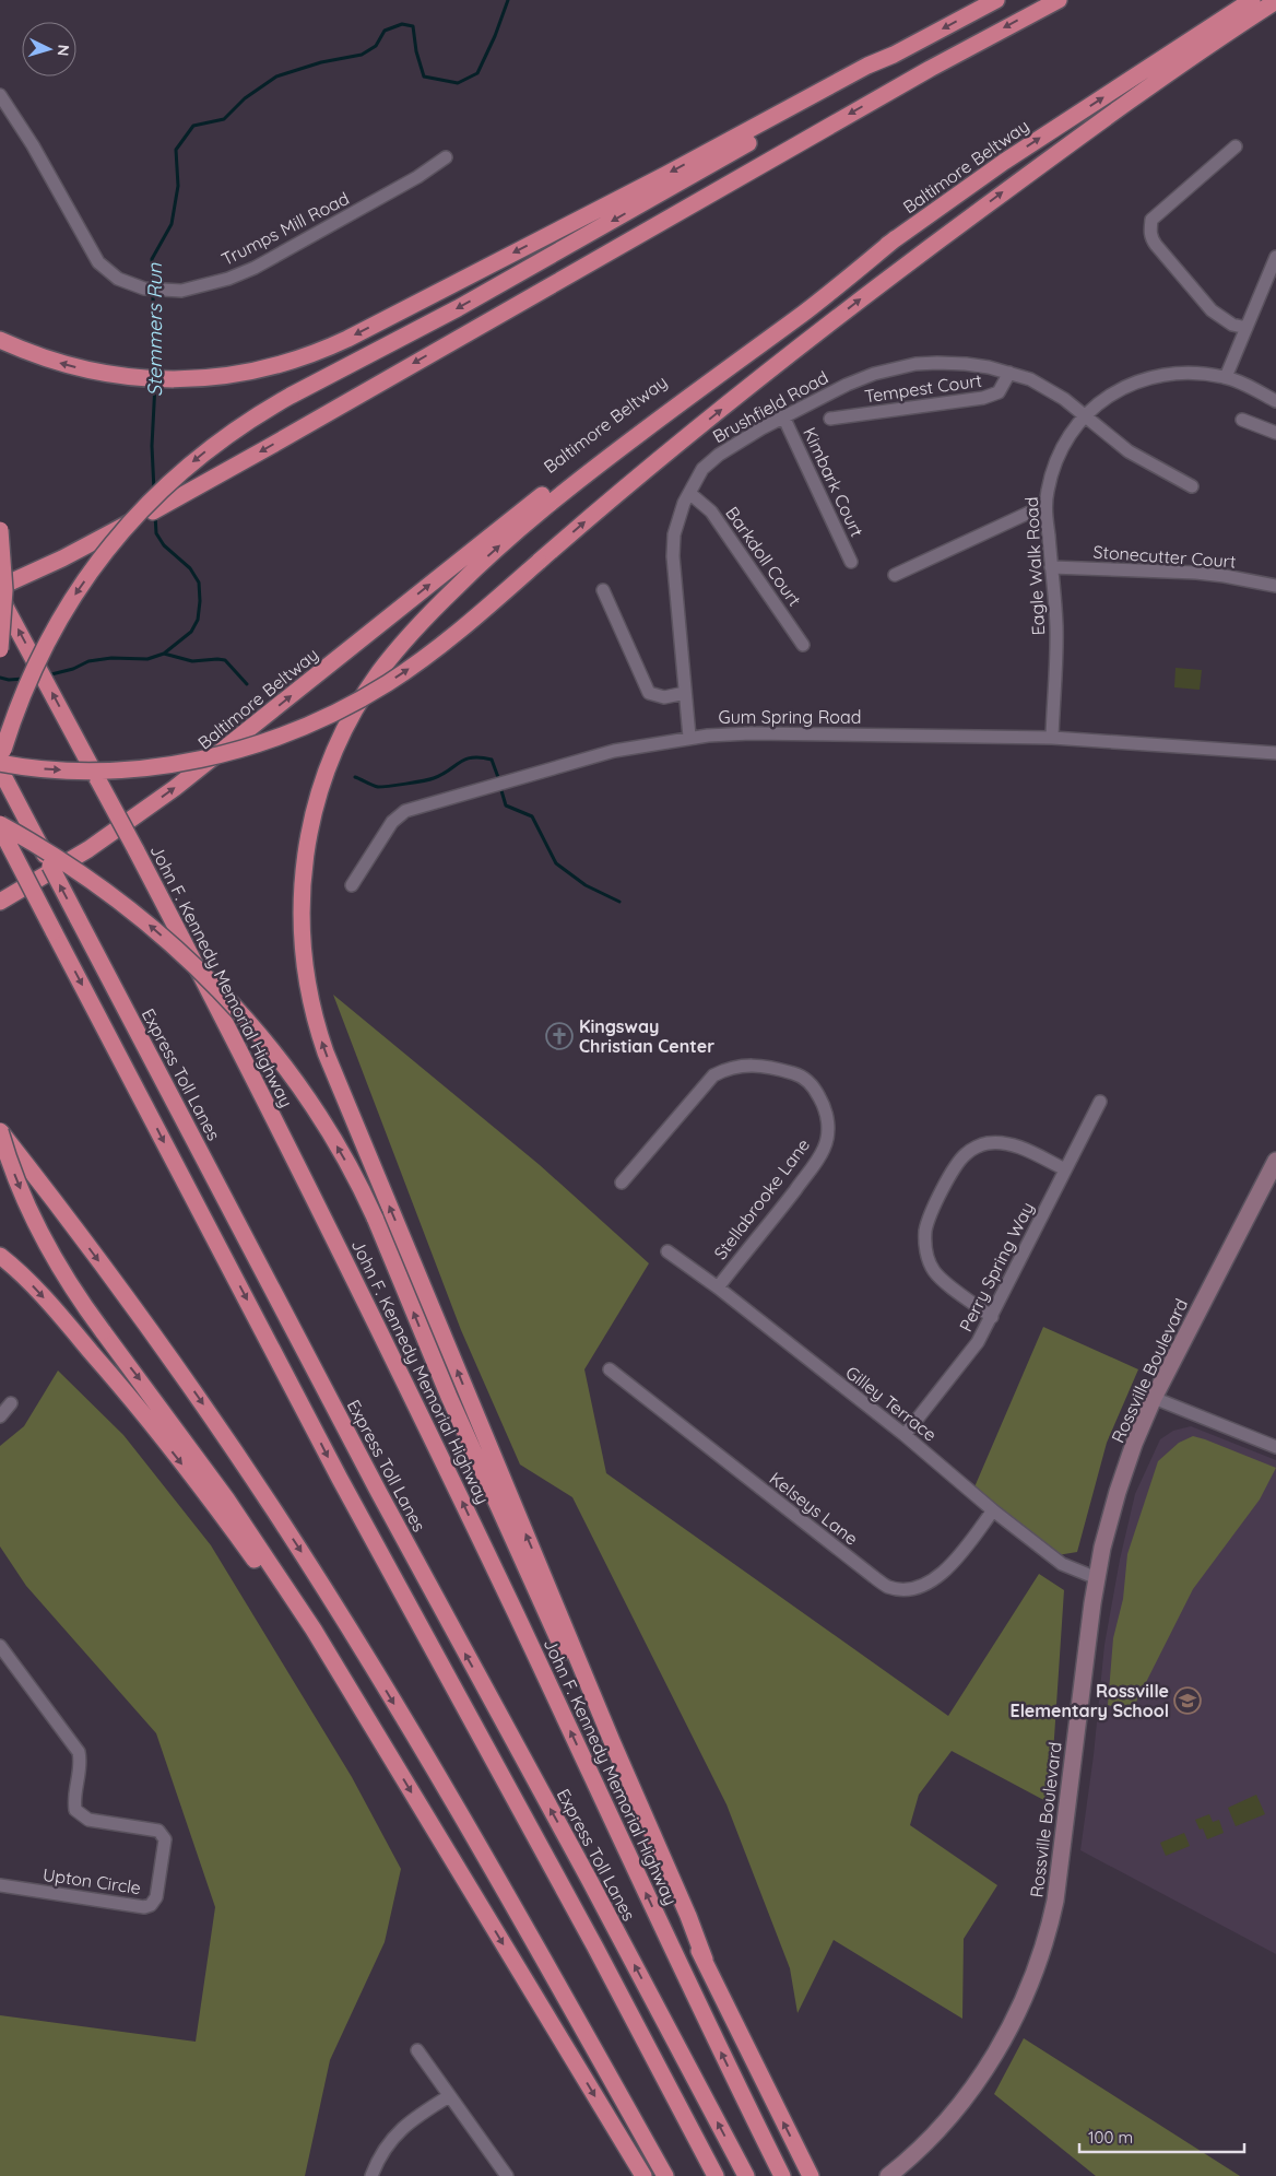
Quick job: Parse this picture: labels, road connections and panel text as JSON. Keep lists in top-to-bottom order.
{
  "streets": {
    "highway": ["Baltimore Beltway", "John F. Kennedy Memorial Highway", "Express Toll Lanes"],
    "main road": ["Rossville Boulevard"],
    "street": [
      "Trumps Mill Road",
      "Tempest Court",
      "Brushfield Road",
      "Kimbark Court",
      "Barkdoll Court",
      "Stonecutter Court",
      "Eagle Walk Road",
      "Gum Spring Road",
      "Stellabrooke Lane",
      "Perry Spring Way",
      "Gilley Terrace",
      "Kelseys Lane",
      "Upton Circle"
    ]
  },
  "crossings": [
    ["Tempest Court", "Brushfield Road"],
    ["Brushfield Road", "Kimbark Court"],
    ["Brushfield Road", "Barkdoll Court"],
    ["Brushfield Road", "Eagle Walk Road"],
    ["Brushfield Road", "Gum Spring Road"],
    ["Stonecutter Court", "Eagle Walk Road"],
    ["Eagle Walk Road", "Gum Spring Road"],
    ["Stellabrooke Lane", "Gilley Terrace"],
    ["Perry Spring Way", "Gilley Terrace"],
    ["Rossville Boulevard", "Gilley Terrace"],
    ["Gilley Terrace", "Kelseys Lane"]
  ],
  "water": ["Stemmers Run"],
  "places": {
    "church": ["Kingsway Christian Center"],
    "school or university": ["Rossville Elementary School"]
  },
  "scale_bar": "100 m",
  "north": "right"
}
